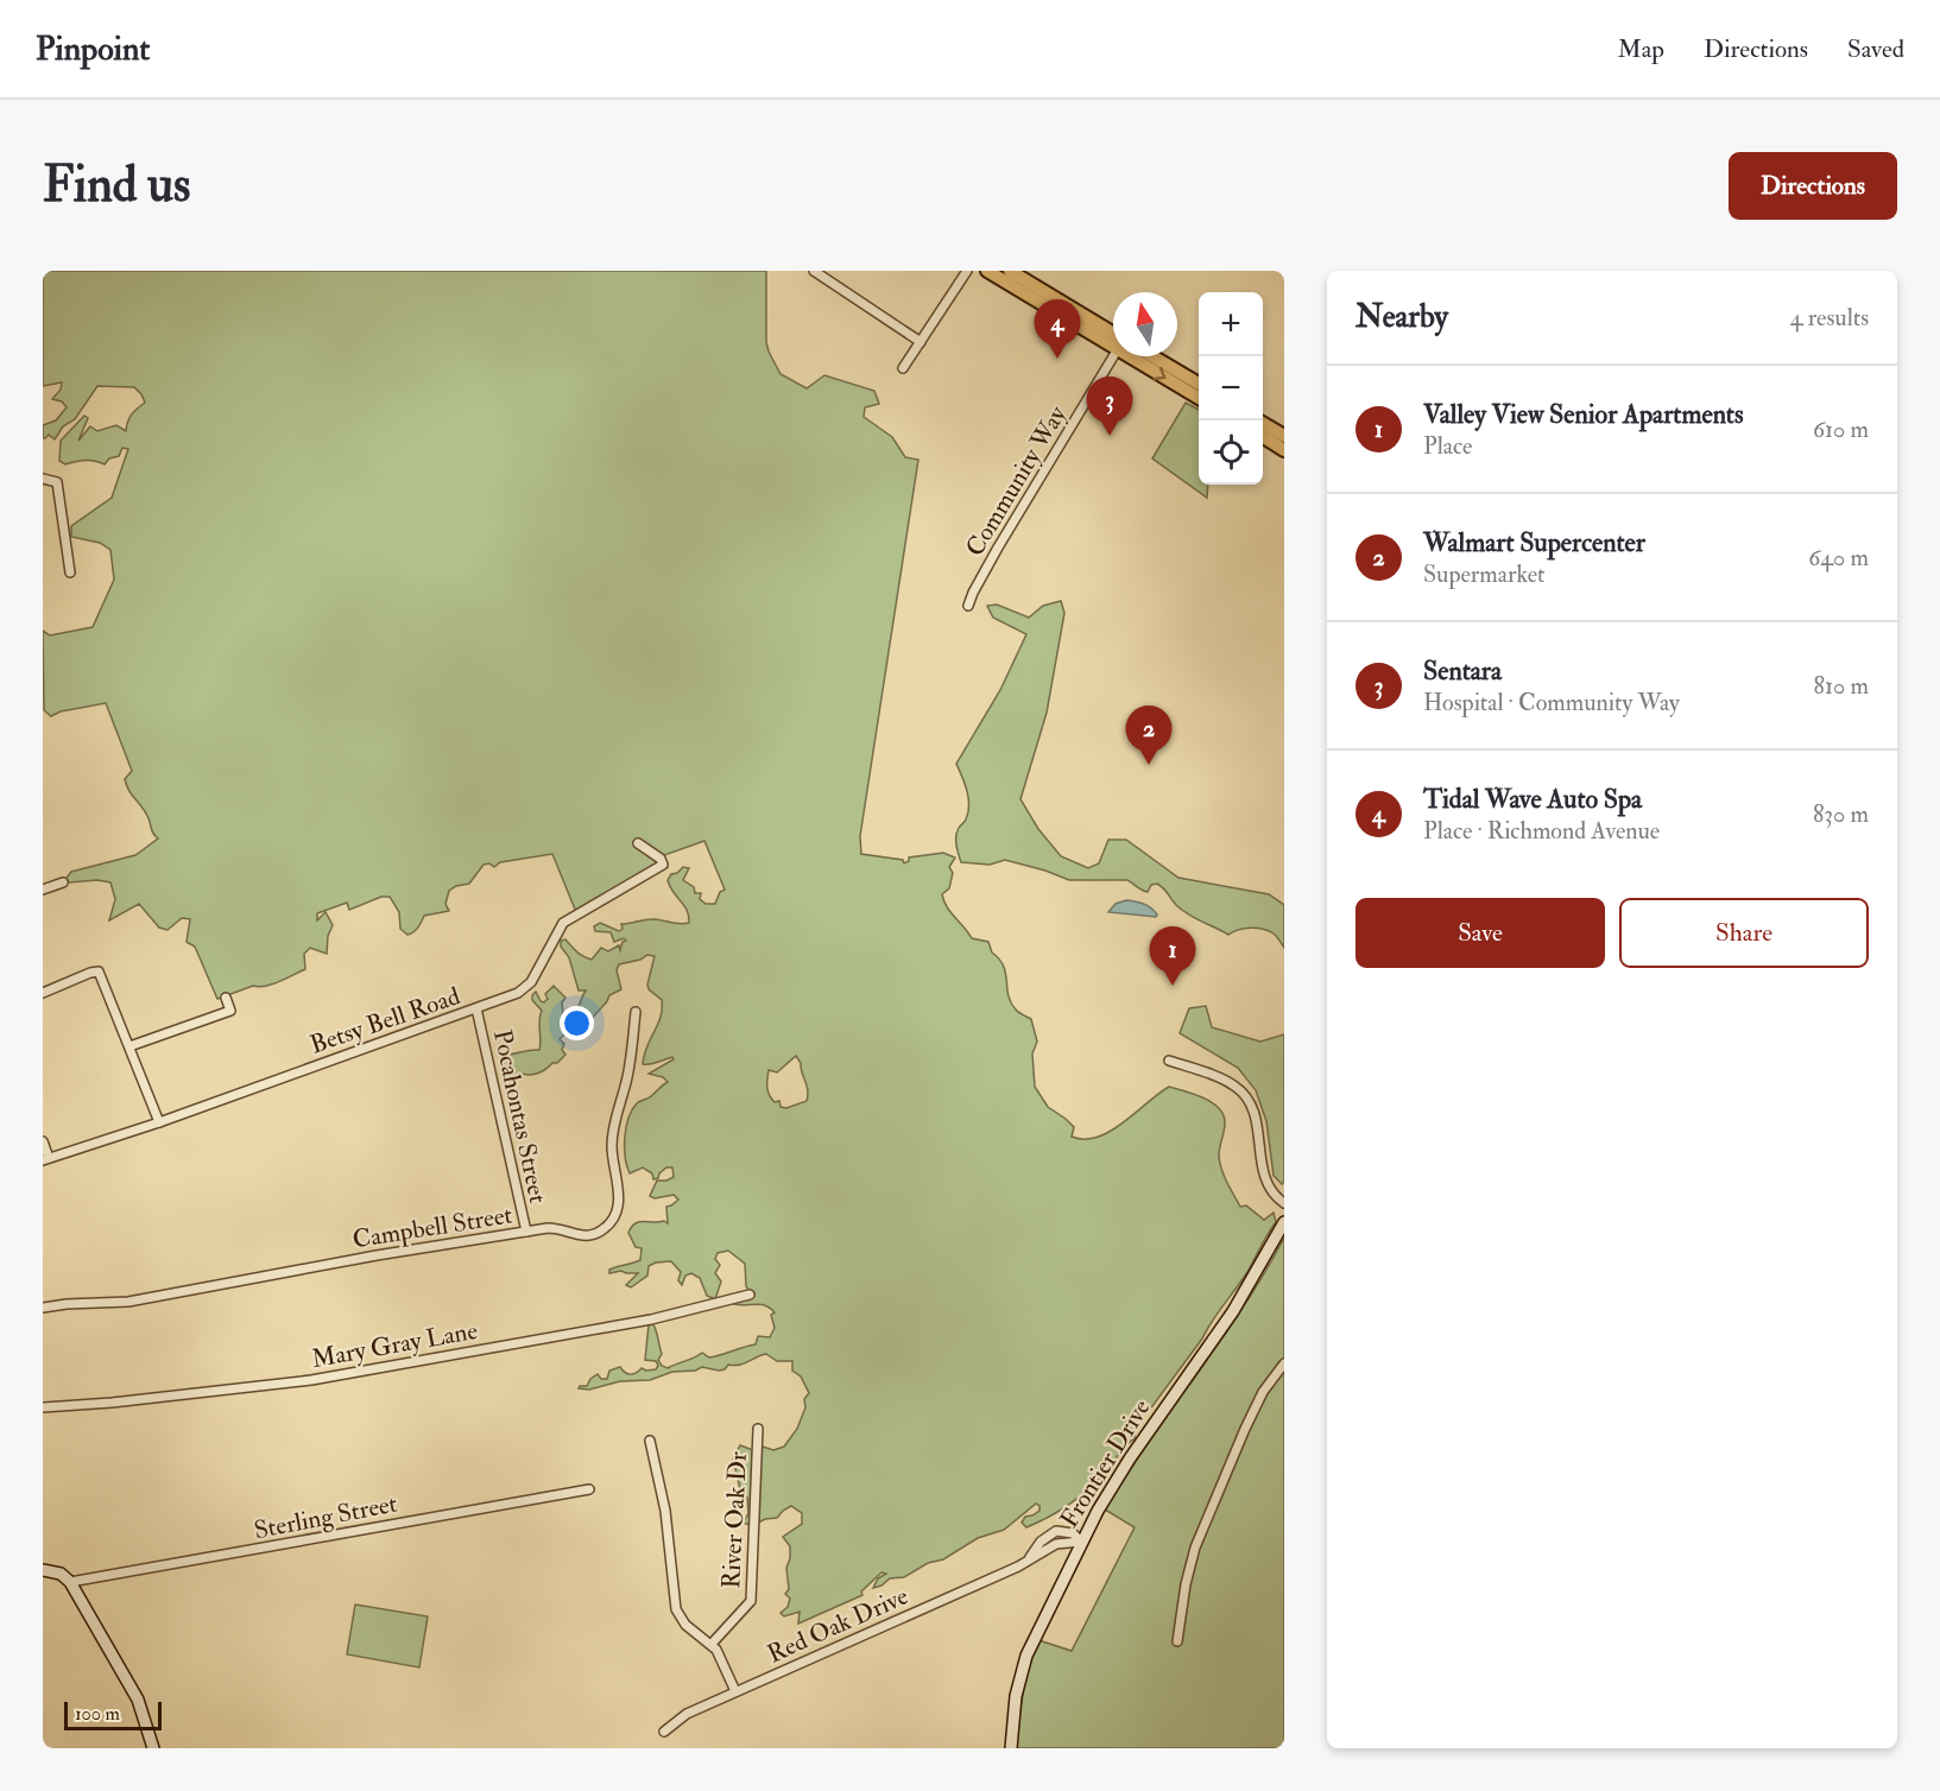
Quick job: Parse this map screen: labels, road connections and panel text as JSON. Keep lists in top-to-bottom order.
{
  "streets": {
    "street": [
      "Community Way",
      "Betsy Bell Road",
      "Pocahontas Street",
      "Campbell Street",
      "Mary Gray Lane",
      "Frontier Drive",
      "Sterling Street",
      "River Oak Dr",
      "Red Oak Drive"
    ]
  },
  "crossings": [
    ["Betsy Bell Road", "Pocahontas Street"],
    ["Pocahontas Street", "Campbell Street"],
    ["Frontier Drive", "Red Oak Drive"]
  ],
  "scale_bar": "100 m",
  "north": "top",
  "page": {
    "header": "Pinpoint",
    "nav": ["Map", "Directions", "Saved"],
    "buttons": [
      "Directions",
      ["Save", "Share"]
    ],
    "title": "Find us",
    "heading": ["Nearby", "4 results"],
    "map_buttons": ["+", "−"],
    "pins": [
      "4",
      "3",
      "2",
      "1"
    ],
    "list": [
      {
        "mark": "1",
        "name": "Valley View Senior Apartments",
        "note": "Place",
        "value": "610 m"
      },
      {
        "mark": "2",
        "name": "Walmart Supercenter",
        "note": "Supermarket",
        "value": "640 m"
      },
      {
        "mark": "3",
        "name": "Sentara",
        "note": "Hospital · Community Way",
        "value": "810 m"
      },
      {
        "mark": "4",
        "name": "Tidal Wave Auto Spa",
        "note": "Place · Richmond Avenue",
        "value": "830 m"
      }
    ],
    "scale": "100 m"
  }
}
